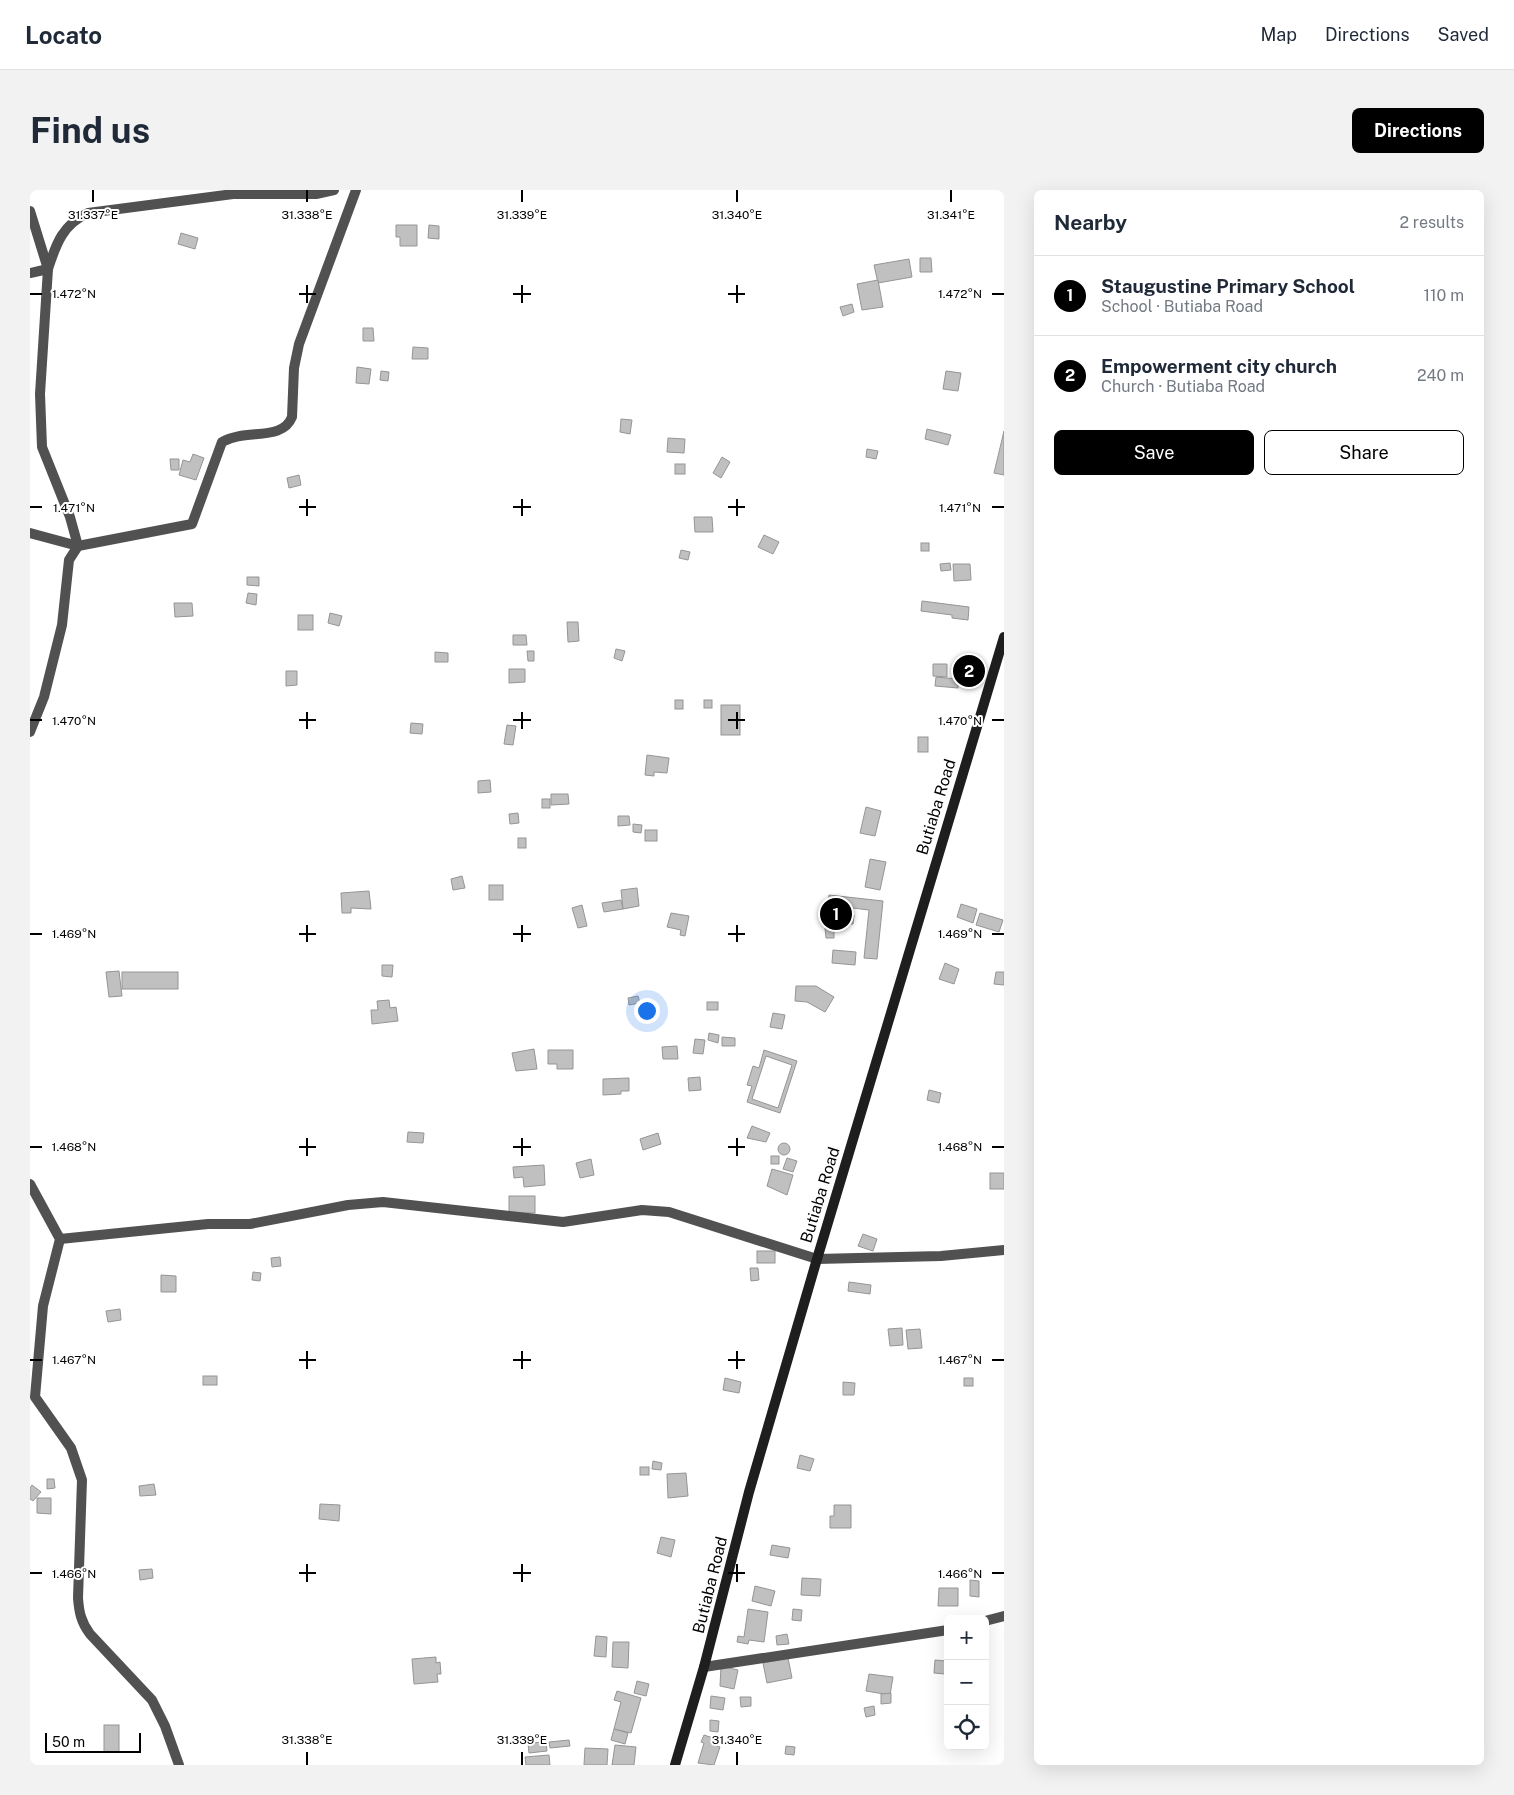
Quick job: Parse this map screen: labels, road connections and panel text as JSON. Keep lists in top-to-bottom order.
{
  "streets": {
    "main road": ["Butiaba Road"]
  },
  "scale_bar": "50 m",
  "page": {
    "header": "Locato",
    "nav": ["Map", "Directions", "Saved"],
    "buttons": [
      "Directions",
      ["Save", "Share"]
    ],
    "title": "Find us",
    "heading": ["Nearby", "2 results"],
    "list": [
      {
        "mark": "1",
        "name": "Staugustine Primary School",
        "note": "School · Butiaba Road",
        "value": "110 m"
      },
      {
        "mark": "2",
        "name": "Empowerment city church",
        "note": "Church · Butiaba Road",
        "value": "240 m"
      }
    ],
    "pins": ["2", "1"],
    "map_buttons": ["+", "−"],
    "scale": "50 m"
  },
  "coordinates": [
    "31.337°E",
    "31.338°E",
    "31.339°E",
    "31.340°E",
    "31.341°E",
    "1.472°N",
    "1.471°N",
    "1.470°N",
    "1.469°N",
    "1.468°N",
    "1.467°N",
    "1.466°N"
  ]
}
